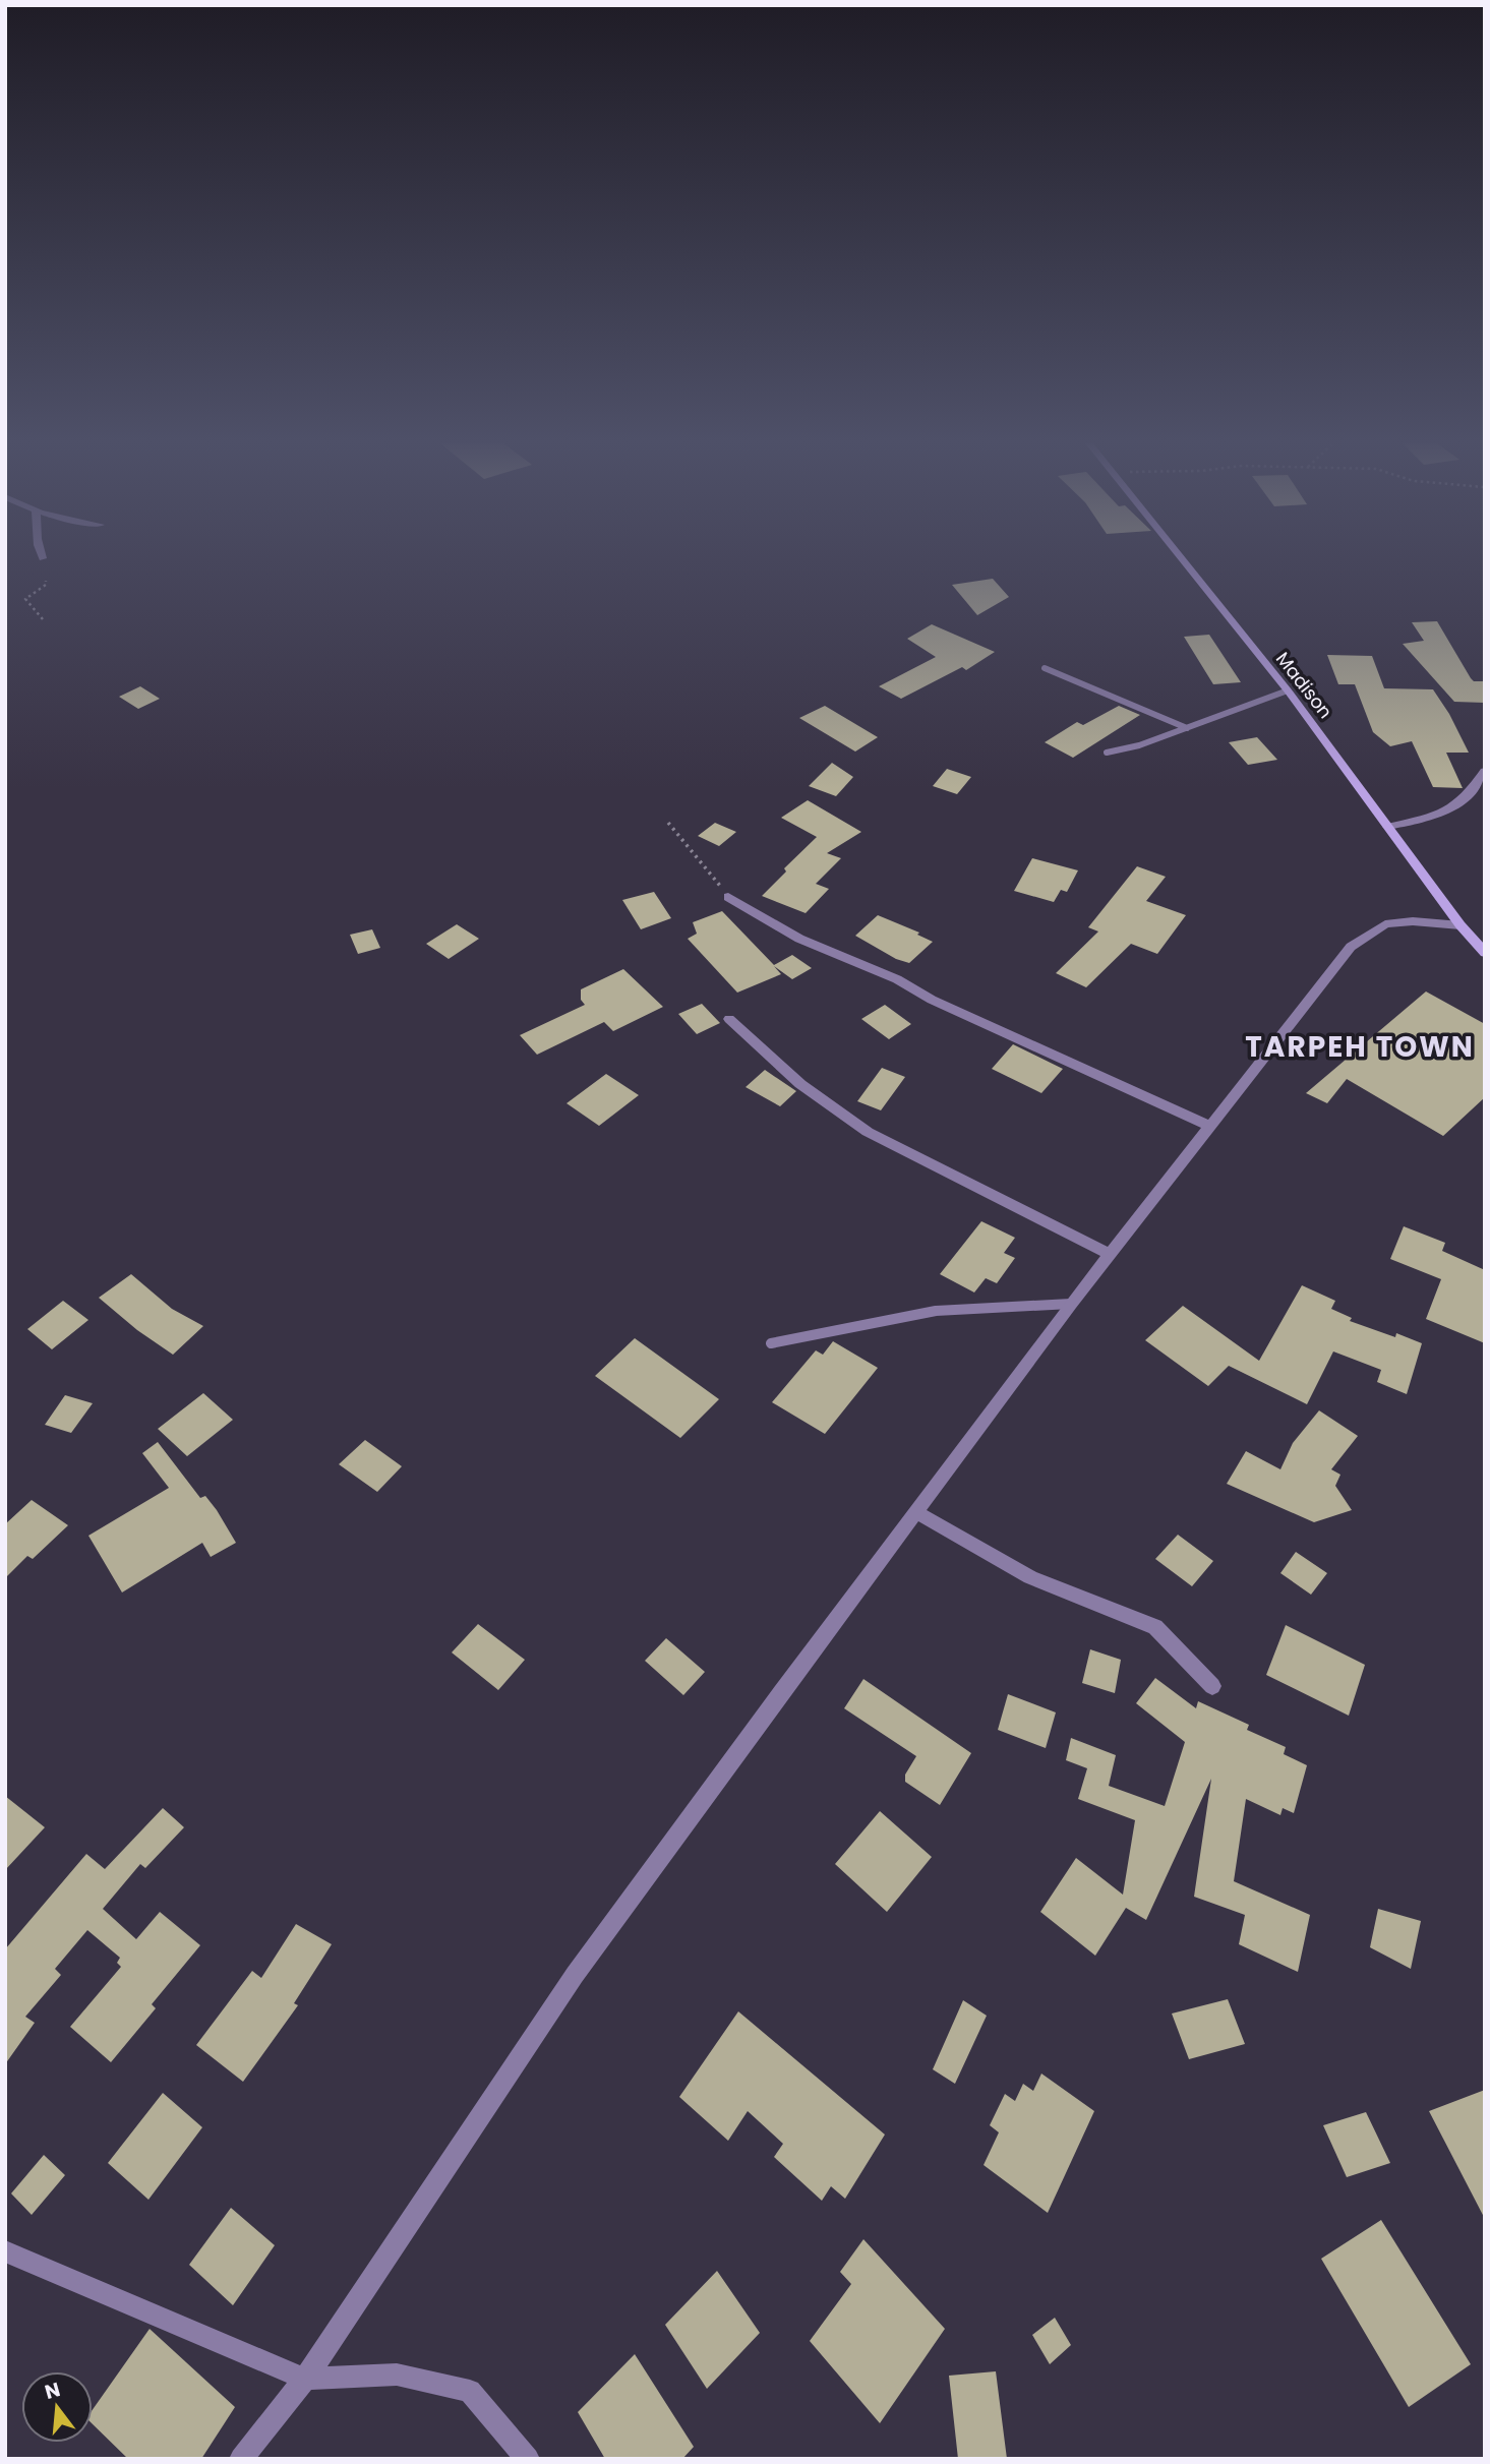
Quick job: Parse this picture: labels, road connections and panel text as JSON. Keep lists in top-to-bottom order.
{
  "streets": {
    "street": ["Madison"]
  },
  "districts": ["TARPEH TOWN"],
  "north": "top"
}
